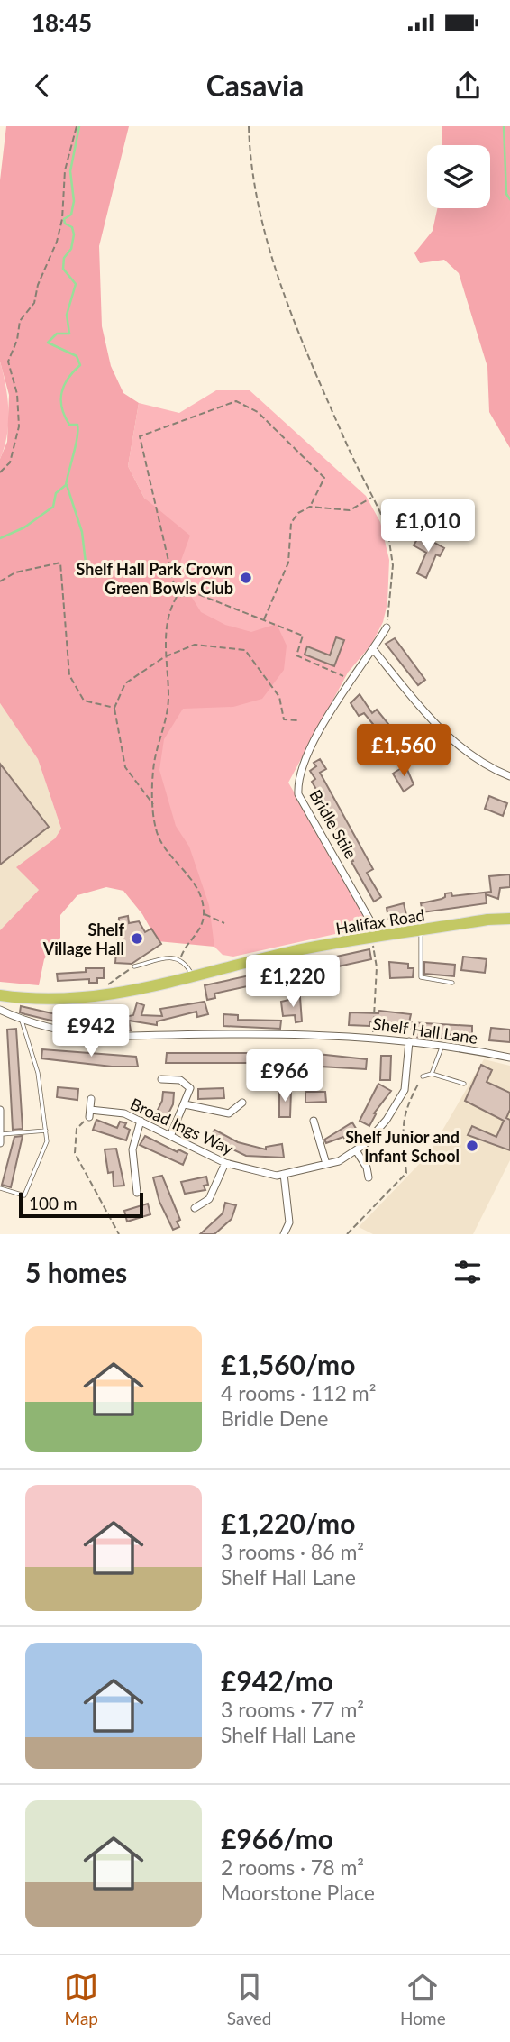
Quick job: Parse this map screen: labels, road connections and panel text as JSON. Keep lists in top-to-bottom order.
{
  "streets": {
    "highway": ["Halifax Road"],
    "street": ["Bridle Stile", "Shelf Hall Lane", "Broad Ings Way"]
  },
  "crossings": [
    ["Bridle Stile", "Halifax Road"],
    ["Shelf Hall Lane", "Broad Ings Way"]
  ],
  "places": ["Shelf Hall Park Crown Green Bowls Club", "Shelf Village Hall", "Shelf Junior and Infant School"],
  "scale_bar": "100 m",
  "page": {
    "status": "18:45",
    "header": "Casavia",
    "price": [
      "£1,010",
      "£1,560",
      "£1,220",
      "£942",
      "£966"
    ],
    "scale": "100 m",
    "heading": "5 homes",
    "list": [
      {
        "name": "£1,560/mo",
        "note": "4 rooms · 112 m² · Bridle Dene"
      },
      {
        "name": "£1,220/mo",
        "note": "3 rooms · 86 m² · Shelf Hall Lane"
      },
      {
        "name": "£942/mo",
        "note": "3 rooms · 77 m² · Shelf Hall Lane"
      },
      {
        "name": "£966/mo",
        "note": "2 rooms · 78 m² · Moorstone Place"
      }
    ],
    "tabs": ["Map", "Saved", "Home"]
  }
}
